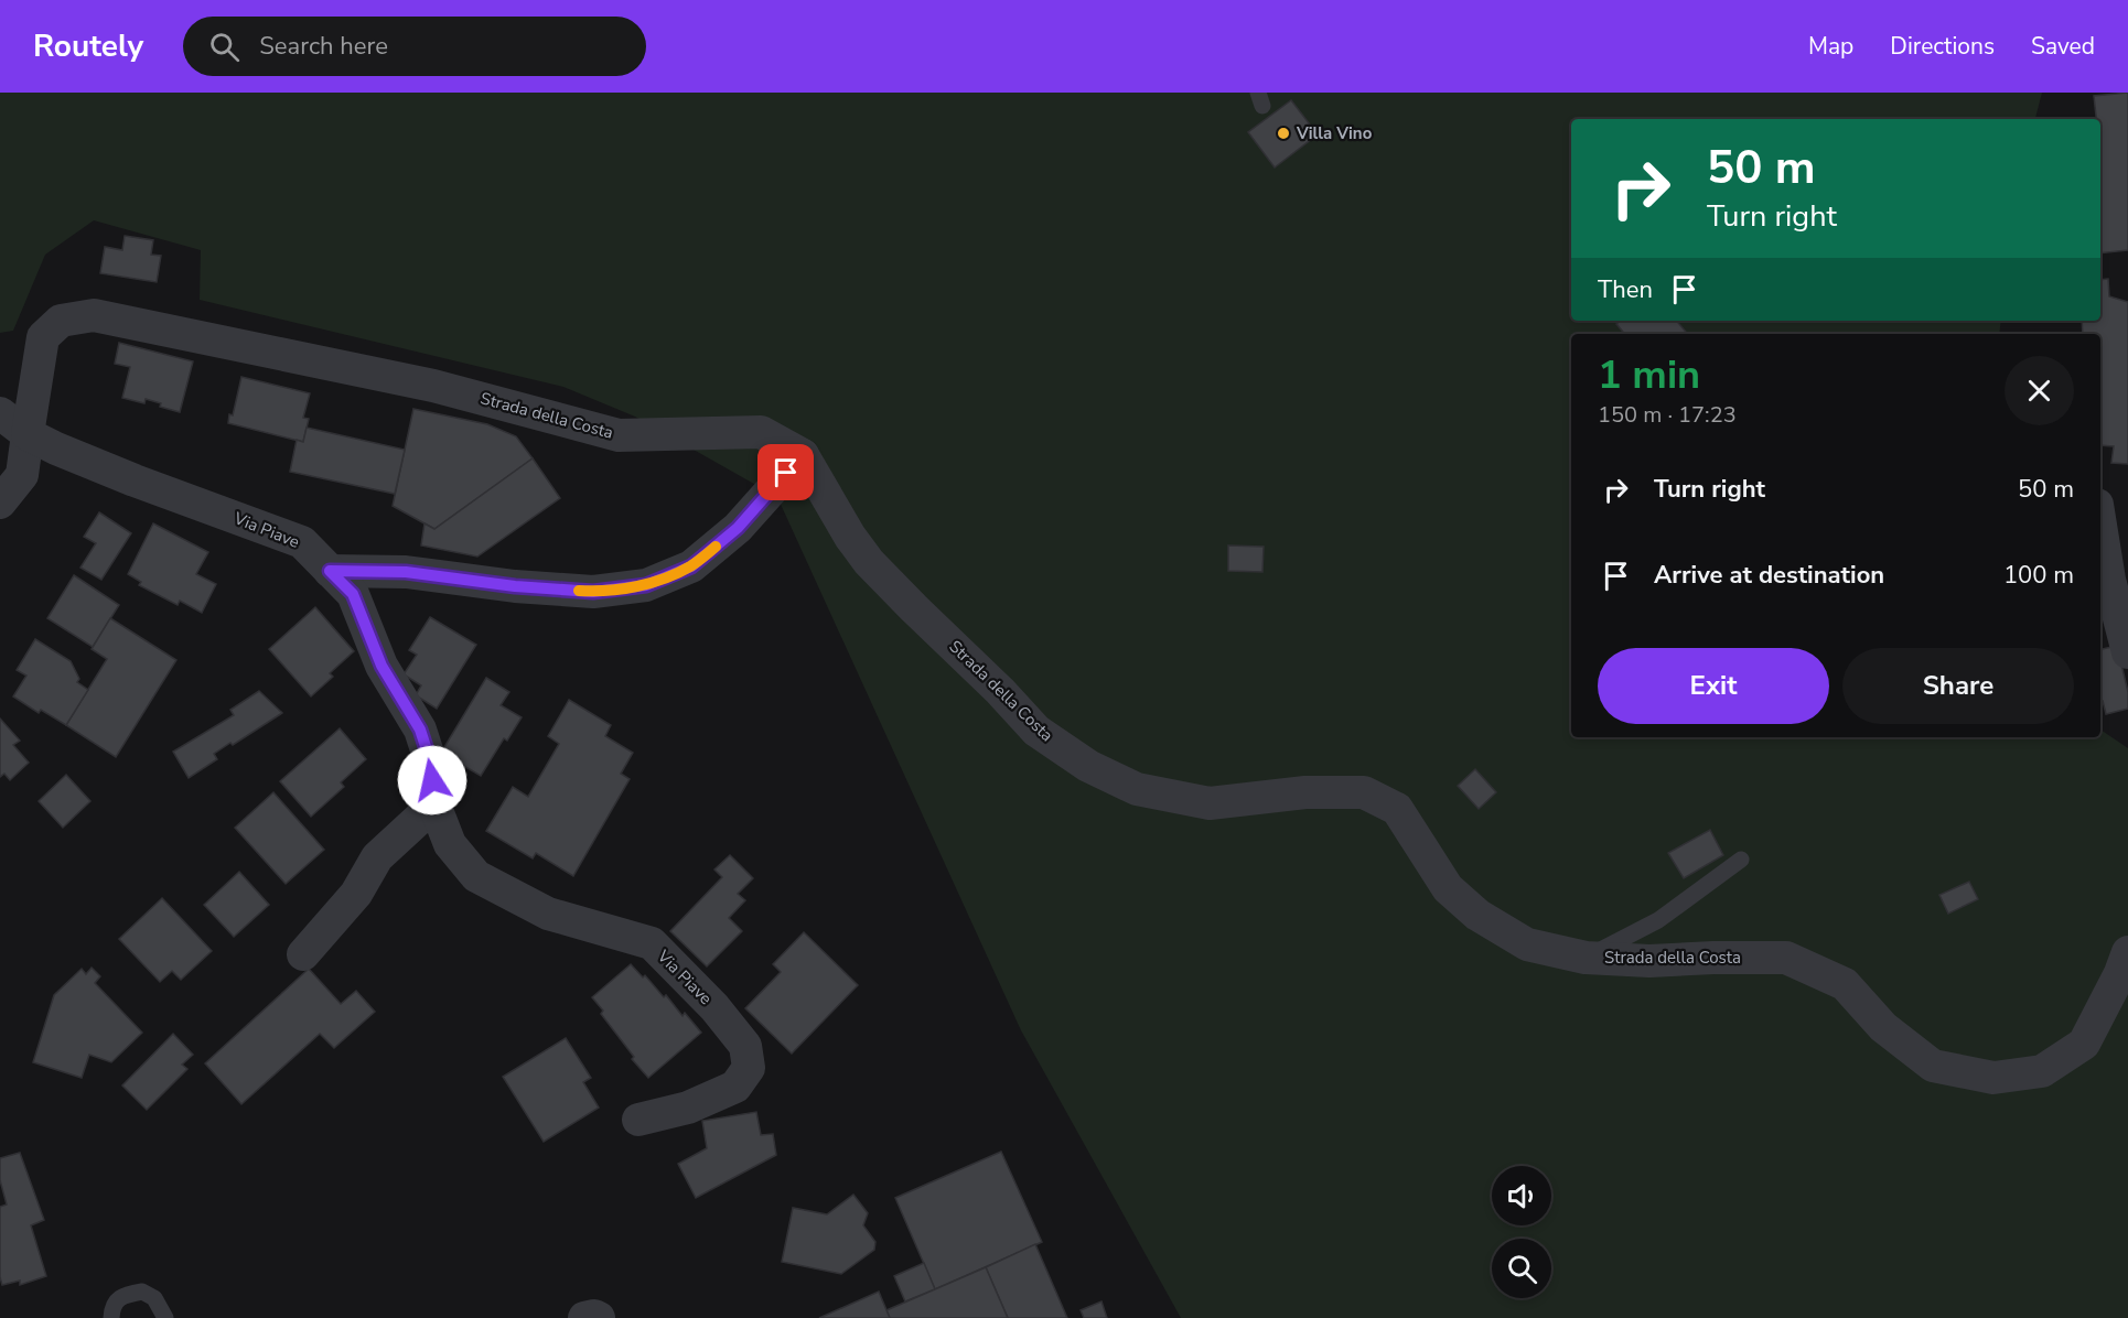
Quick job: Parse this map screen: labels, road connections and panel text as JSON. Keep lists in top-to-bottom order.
{
  "streets": {
    "street": ["Strada della Costa", "Via Piave"]
  },
  "crossings": [
    ["Strada della Costa", "Via Piave"]
  ],
  "places": ["Villa Vino"],
  "page": {
    "header": "Routely",
    "search": "Search here",
    "nav": ["Map", "Directions", "Saved"],
    "turn": ["50 m", "Turn right"],
    "then": "Then",
    "heading": ["1 min", "150 m · 17:23"],
    "list": [
      {
        "name": "Turn right",
        "value": "50 m"
      },
      {
        "name": "Arrive at destination",
        "value": "100 m"
      }
    ],
    "buttons": ["Exit", "Share"]
  }
}
